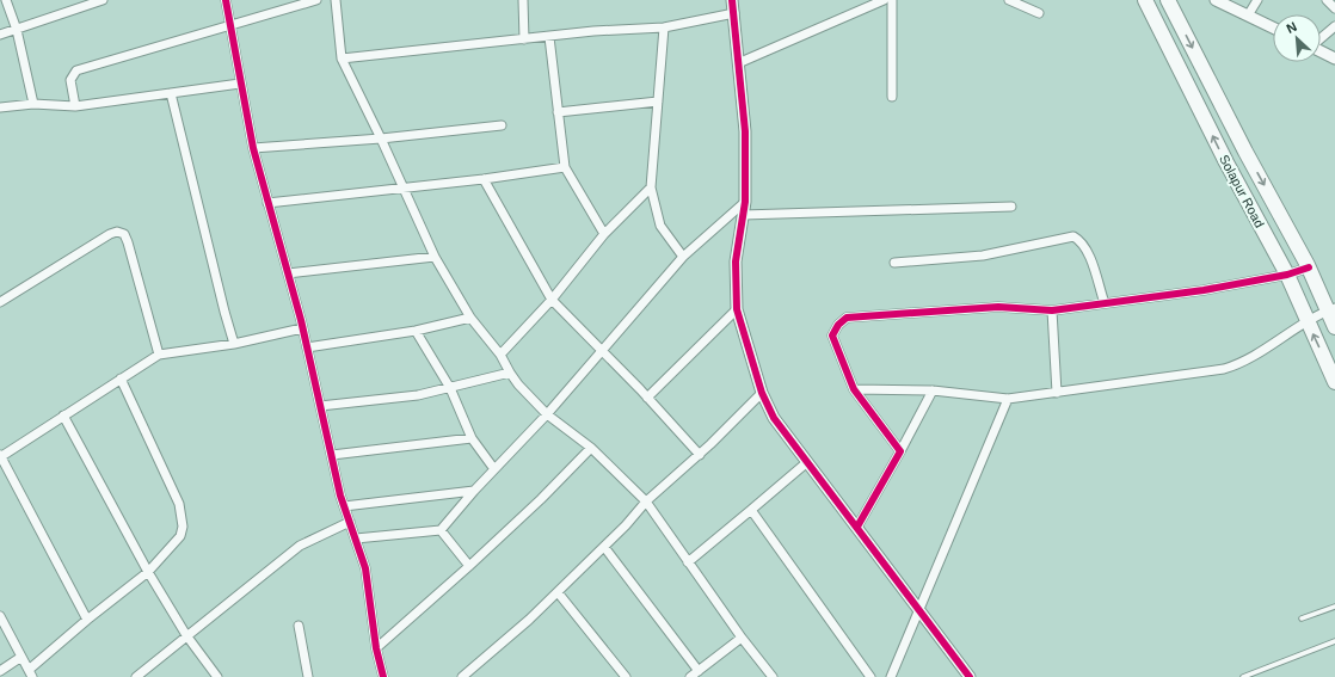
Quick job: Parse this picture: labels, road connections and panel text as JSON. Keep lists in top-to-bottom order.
{
  "streets": {
    "main road": ["Solapur Road"]
  },
  "north": "top left"
}
